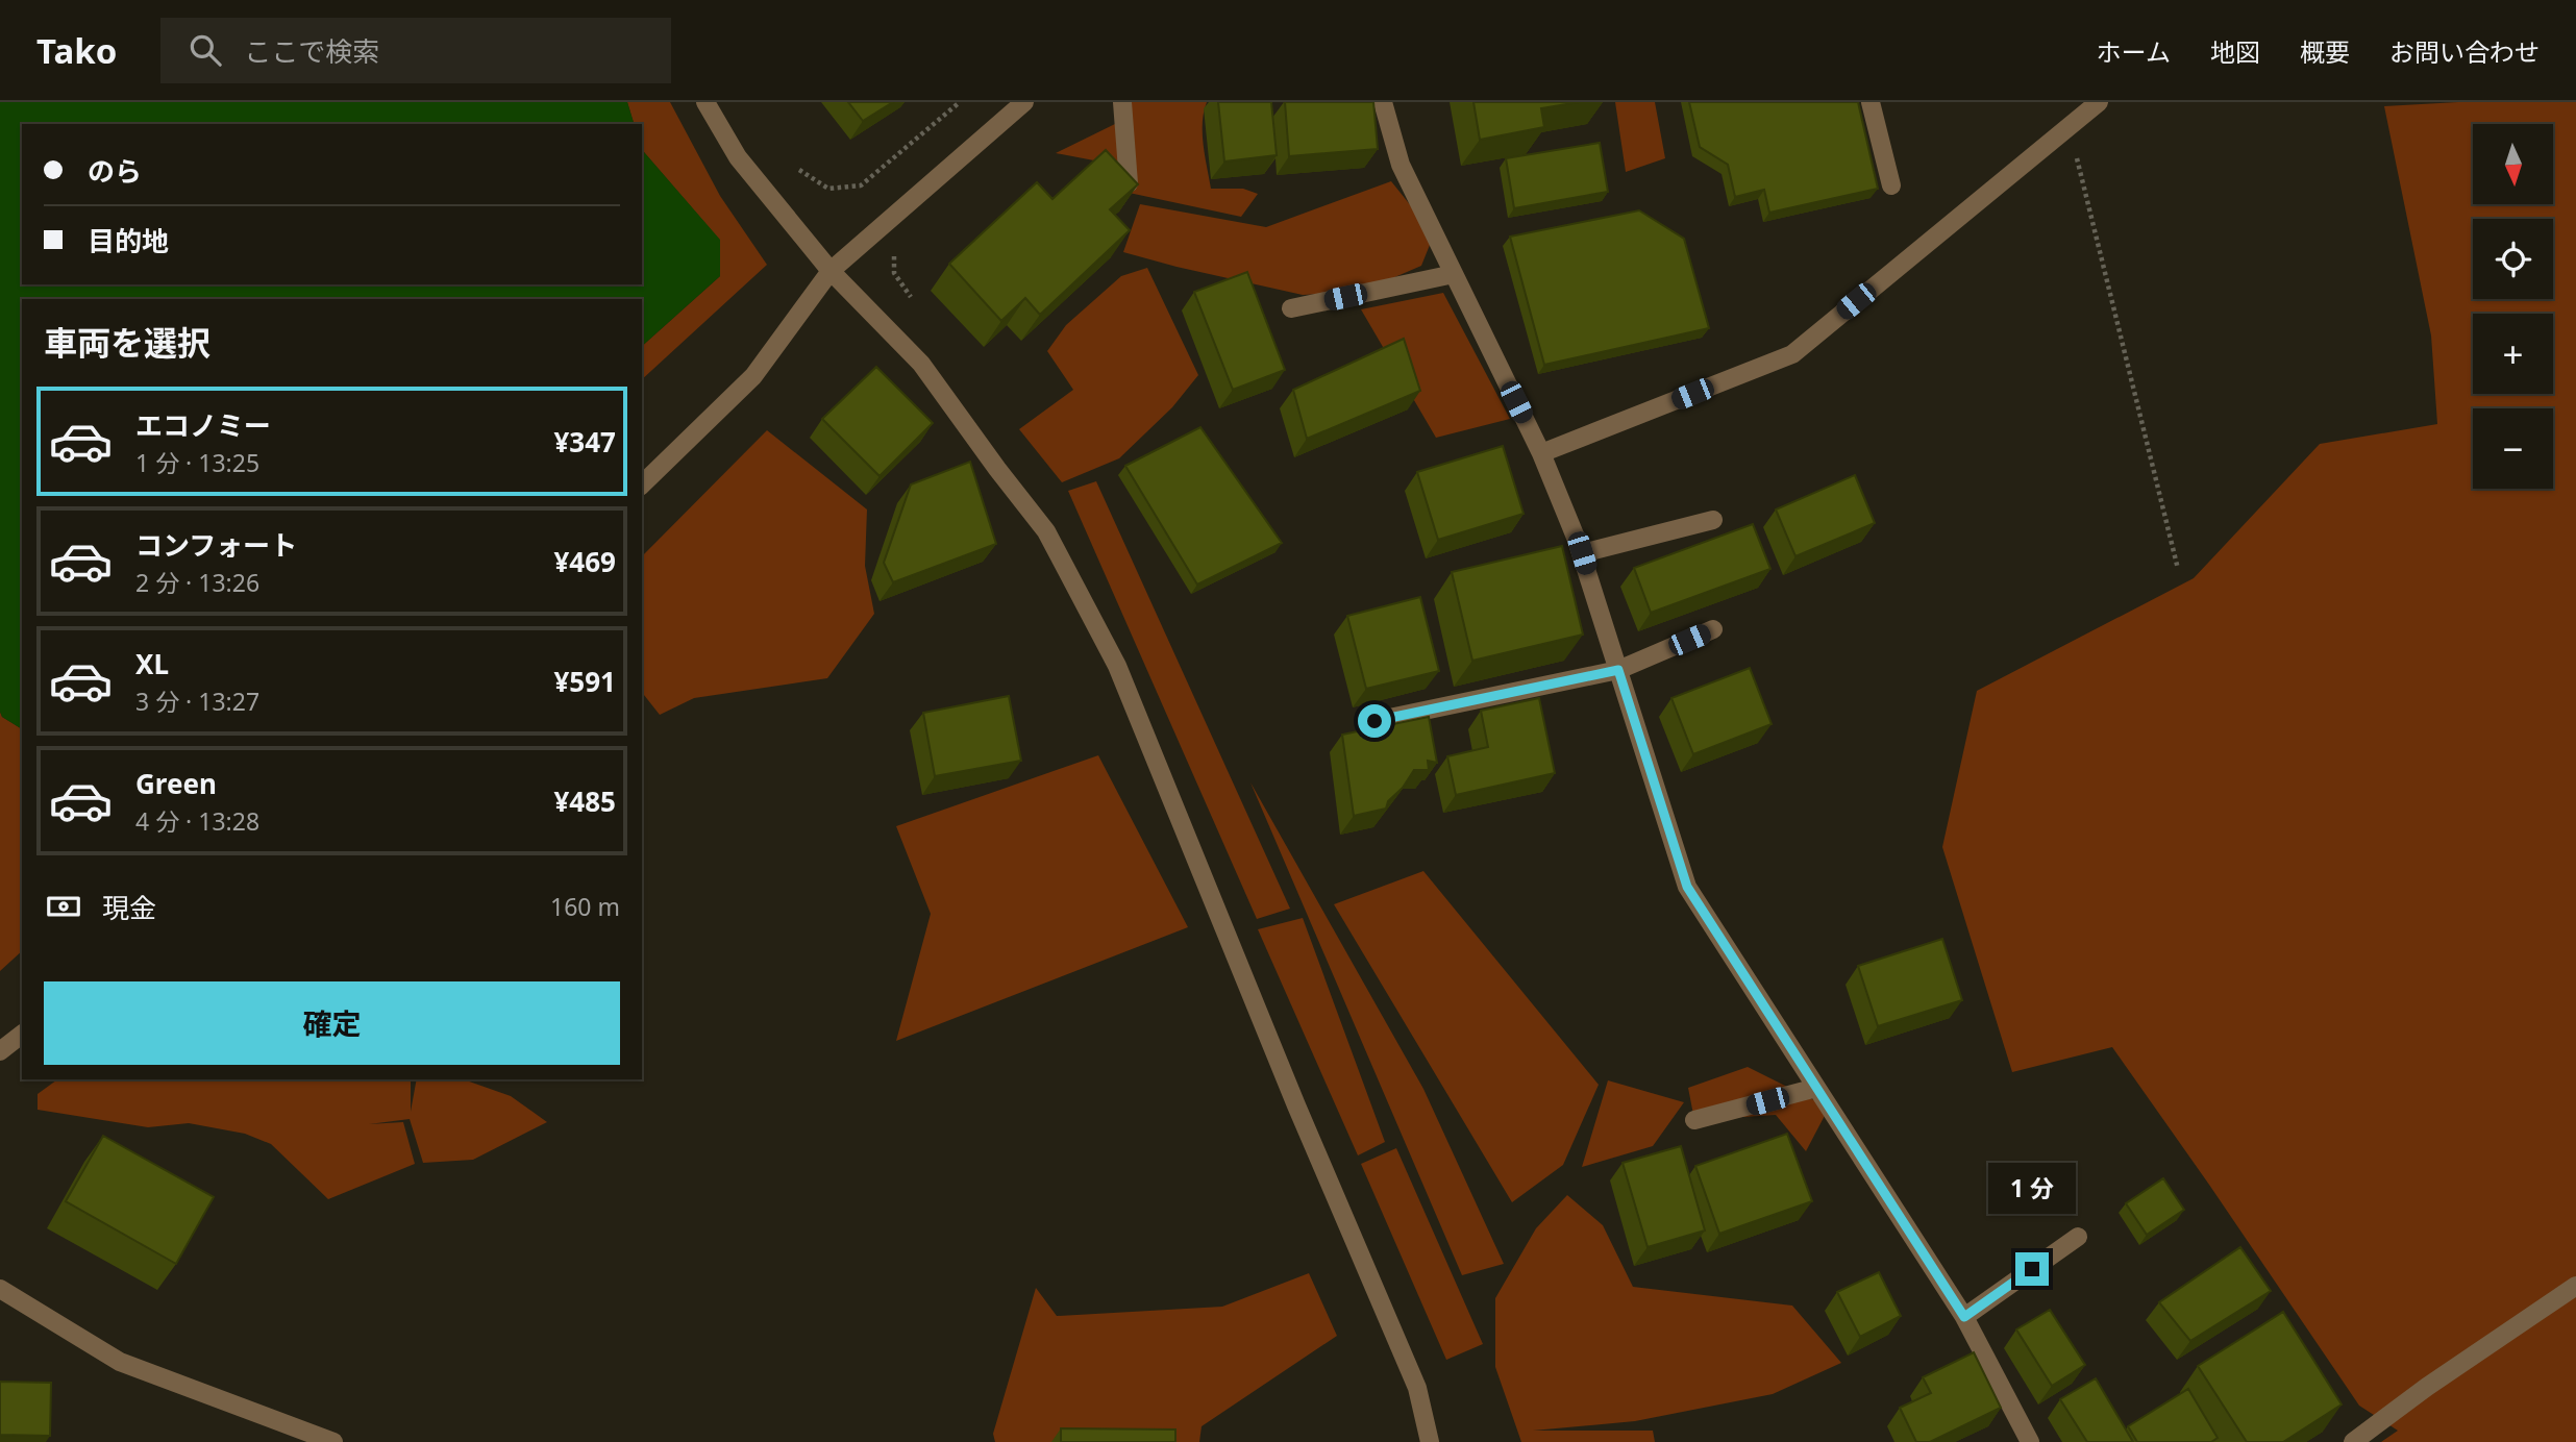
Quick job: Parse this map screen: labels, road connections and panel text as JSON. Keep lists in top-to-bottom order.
{
  "north": "bottom",
  "page": {
    "header": "Tako",
    "search": "ここで検索",
    "nav": [
      "ホーム",
      "地図",
      "概要",
      "お問い合わせ"
    ],
    "map_buttons": ["+", "−"],
    "banner": ["のら", "目的地"],
    "heading": "車両を選択",
    "list": [
      {
        "name": "エコノミー",
        "note": "1 分 · 13:25",
        "value": "¥347"
      },
      {
        "name": "コンフォート",
        "note": "2 分 · 13:26",
        "value": "¥469"
      },
      {
        "name": "XL",
        "note": "3 分 · 13:27",
        "value": "¥591"
      },
      {
        "name": "Green",
        "note": "4 分 · 13:28",
        "value": "¥485"
      }
    ],
    "pay": ["現金", "160 m"],
    "buttons": "確定",
    "bubble": "1 分"
  }
}
